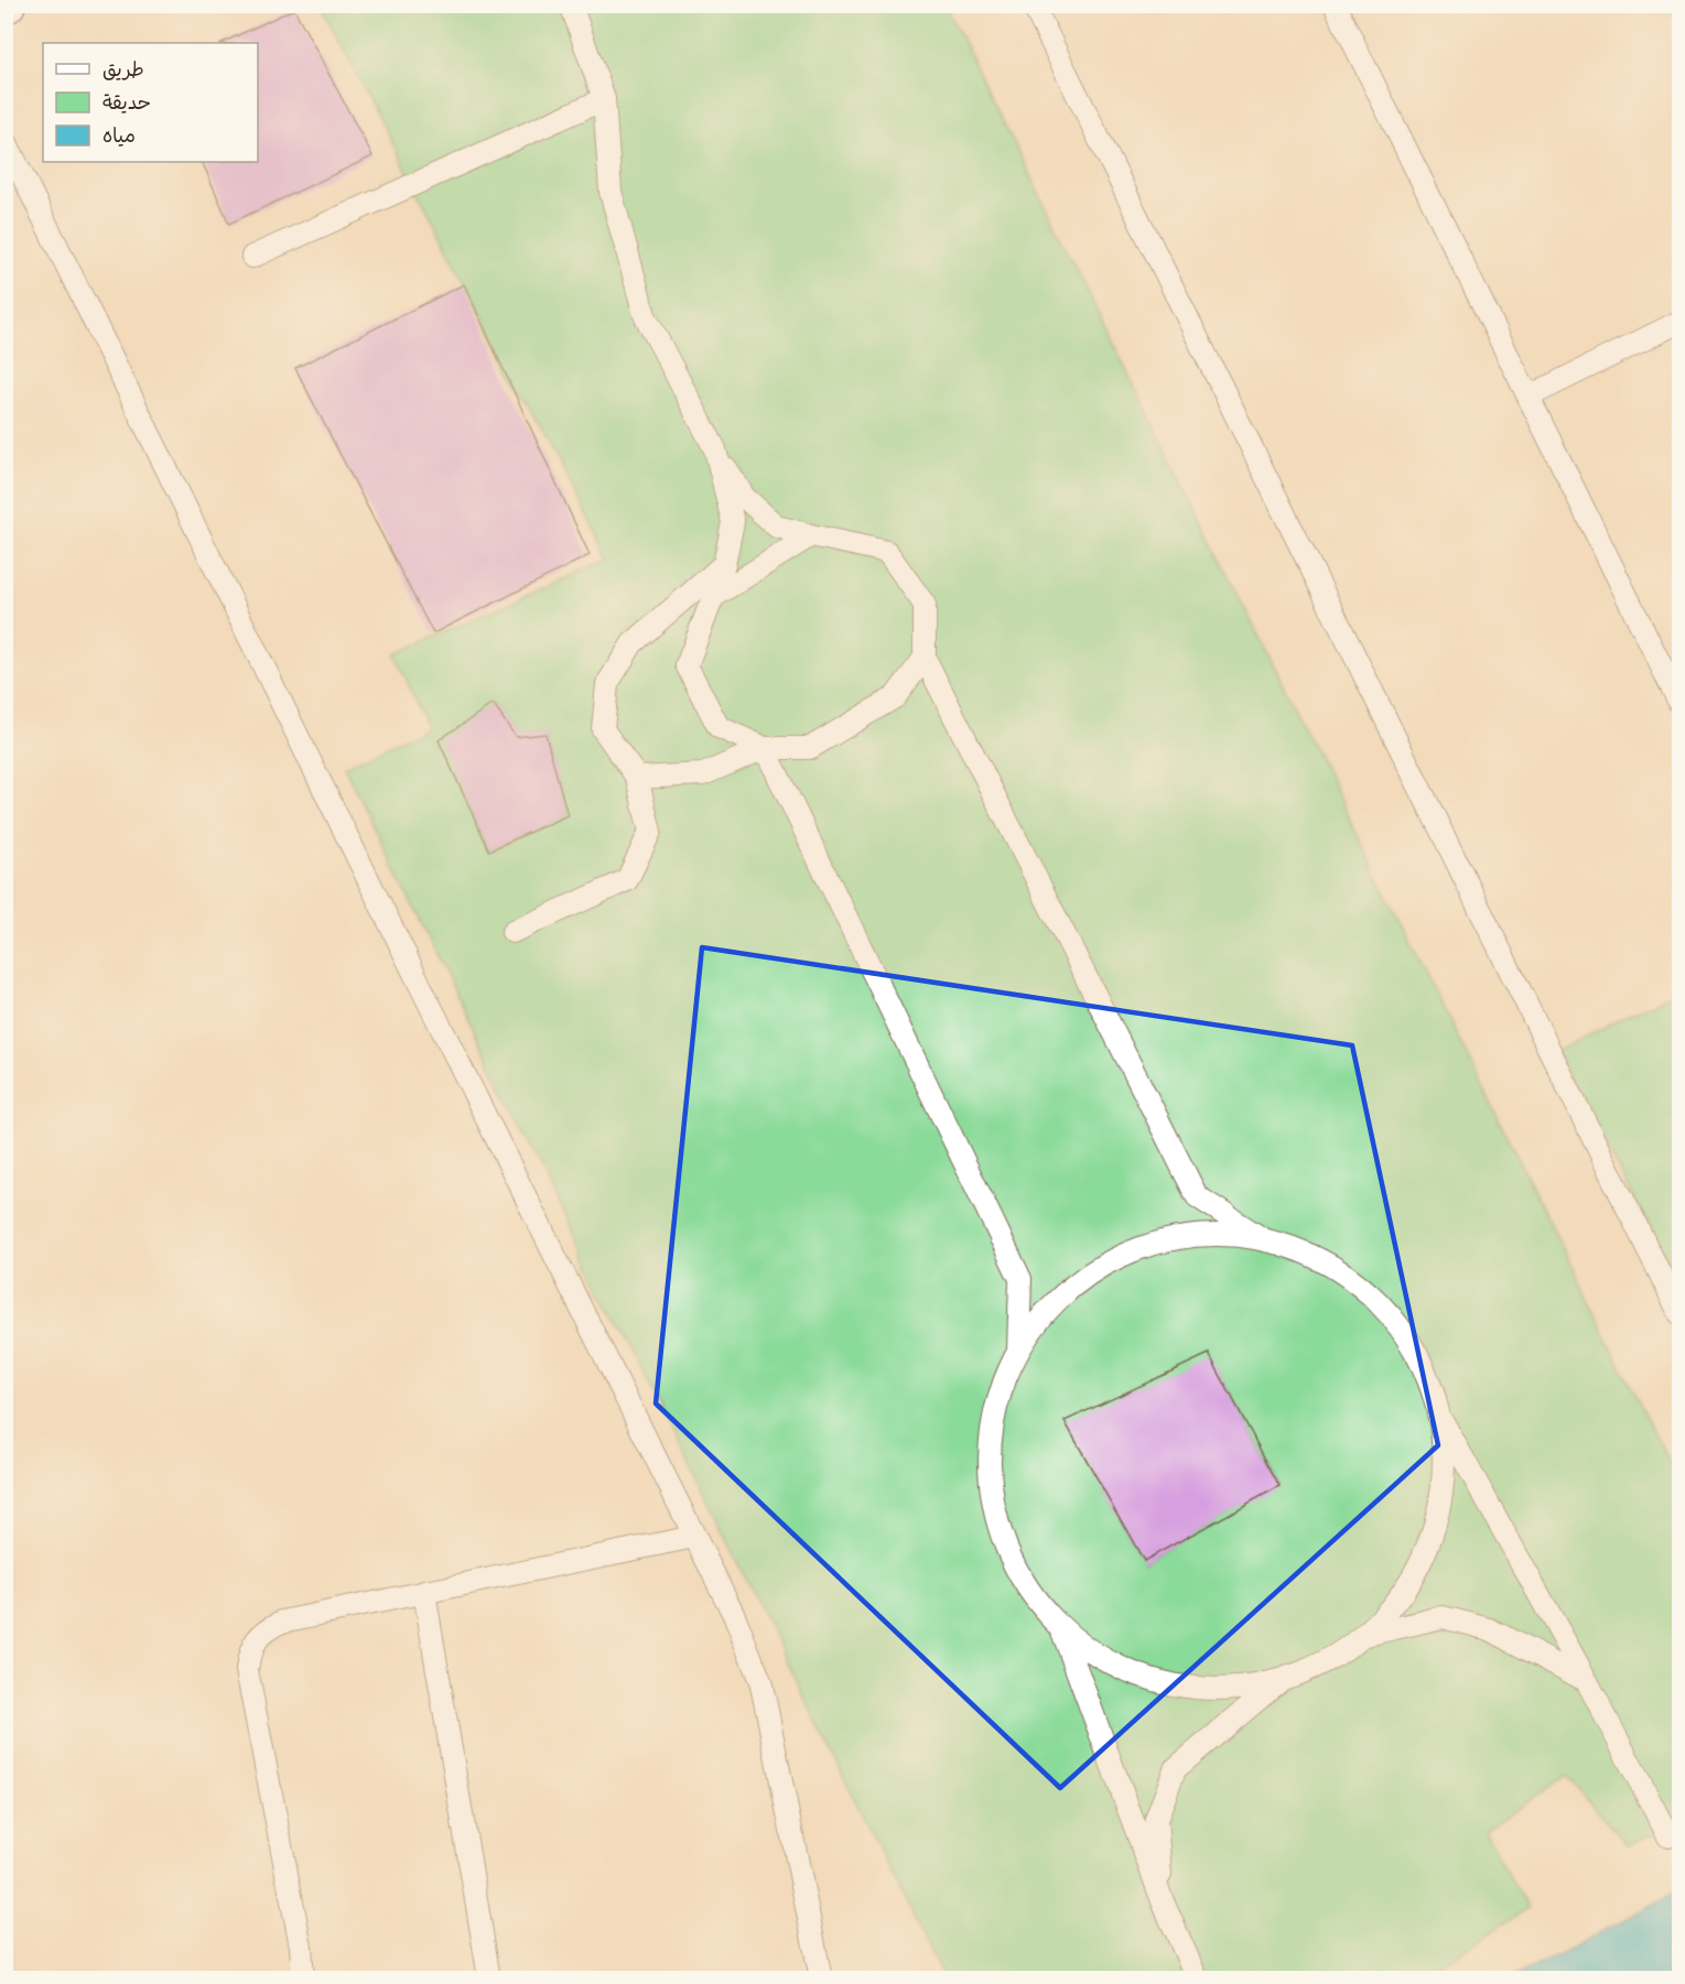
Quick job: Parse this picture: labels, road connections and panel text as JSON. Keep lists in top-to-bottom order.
{
  "legend": ["طريق", "حديقة", "مياه"]
}
